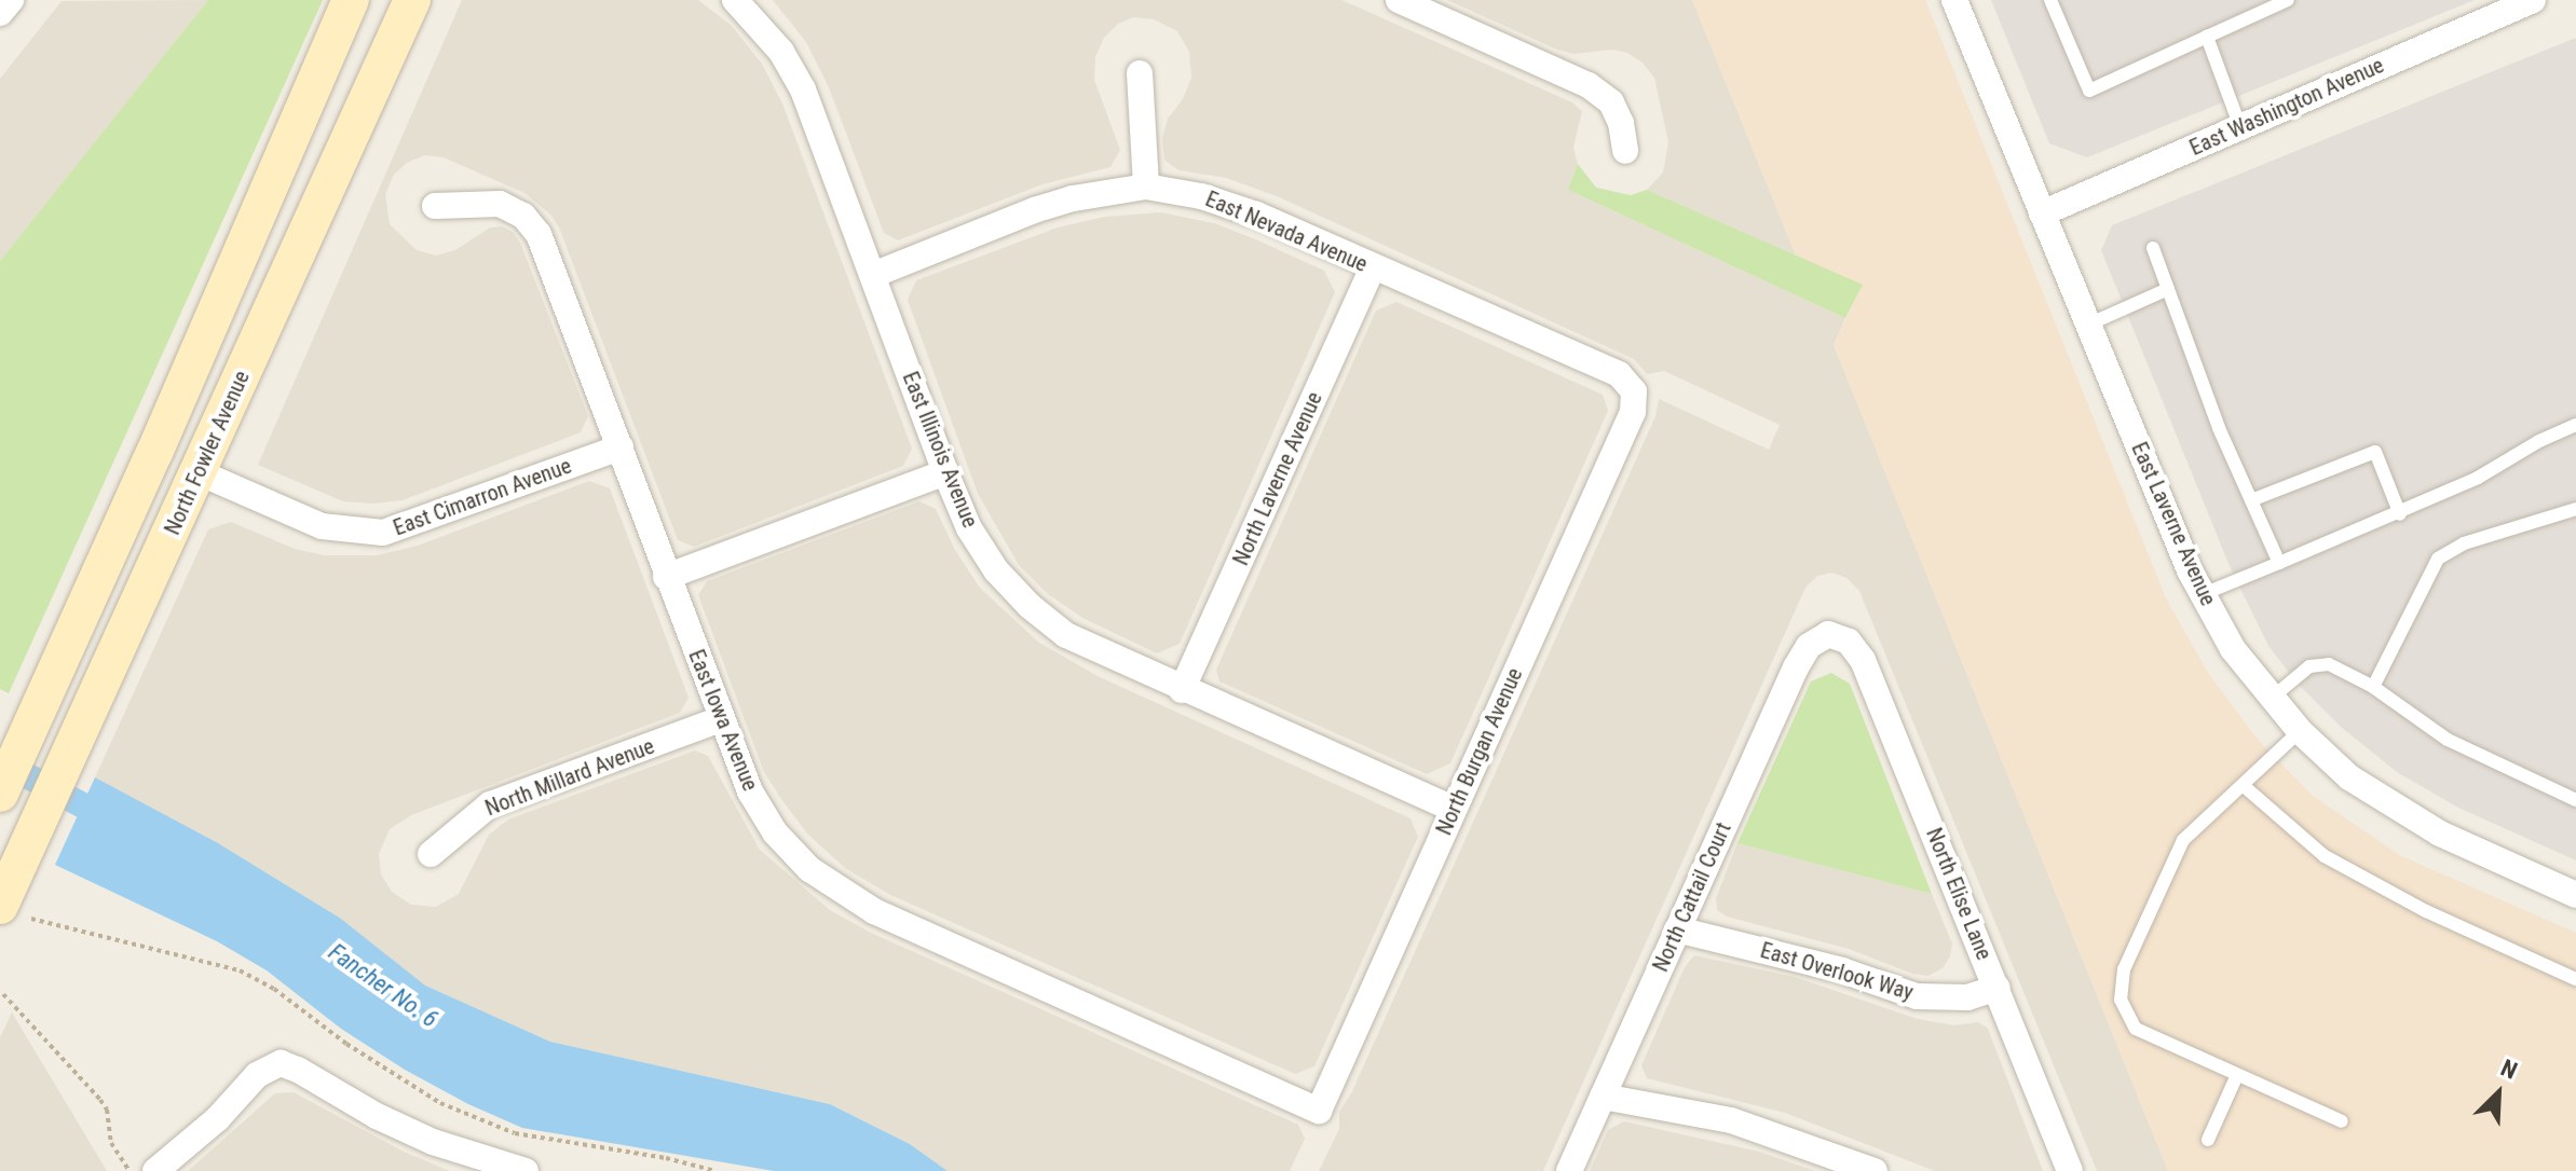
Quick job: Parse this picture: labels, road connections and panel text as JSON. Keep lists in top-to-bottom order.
{
  "streets": {
    "main road": ["North Fowler Avenue"],
    "street": [
      "East Washington Avenue",
      "East Nevada Avenue",
      "East Illinois Avenue",
      "North Laverne Avenue",
      "East Cimarron Avenue",
      "East Laverne Avenue",
      "East Iowa Avenue",
      "North Burgan Avenue",
      "North Millard Avenue",
      "North Elise Lane",
      "North Cattail Court",
      "East Overlook Way"
    ]
  },
  "crossings": [
    ["East Washington Avenue", "East Laverne Avenue"],
    ["East Nevada Avenue", "East Illinois Avenue"],
    ["East Nevada Avenue", "North Laverne Avenue"],
    ["East Nevada Avenue", "North Burgan Avenue"],
    ["East Illinois Avenue", "North Laverne Avenue"],
    ["East Illinois Avenue", "North Burgan Avenue"],
    ["North Fowler Avenue", "East Cimarron Avenue"],
    ["East Cimarron Avenue", "East Iowa Avenue"],
    ["East Iowa Avenue", "North Burgan Avenue"],
    ["East Iowa Avenue", "North Millard Avenue"],
    ["North Elise Lane", "North Cattail Court"],
    ["North Elise Lane", "East Overlook Way"],
    ["North Cattail Court", "East Overlook Way"]
  ],
  "water": ["Fancher No. 6"],
  "north": "top right"
}
